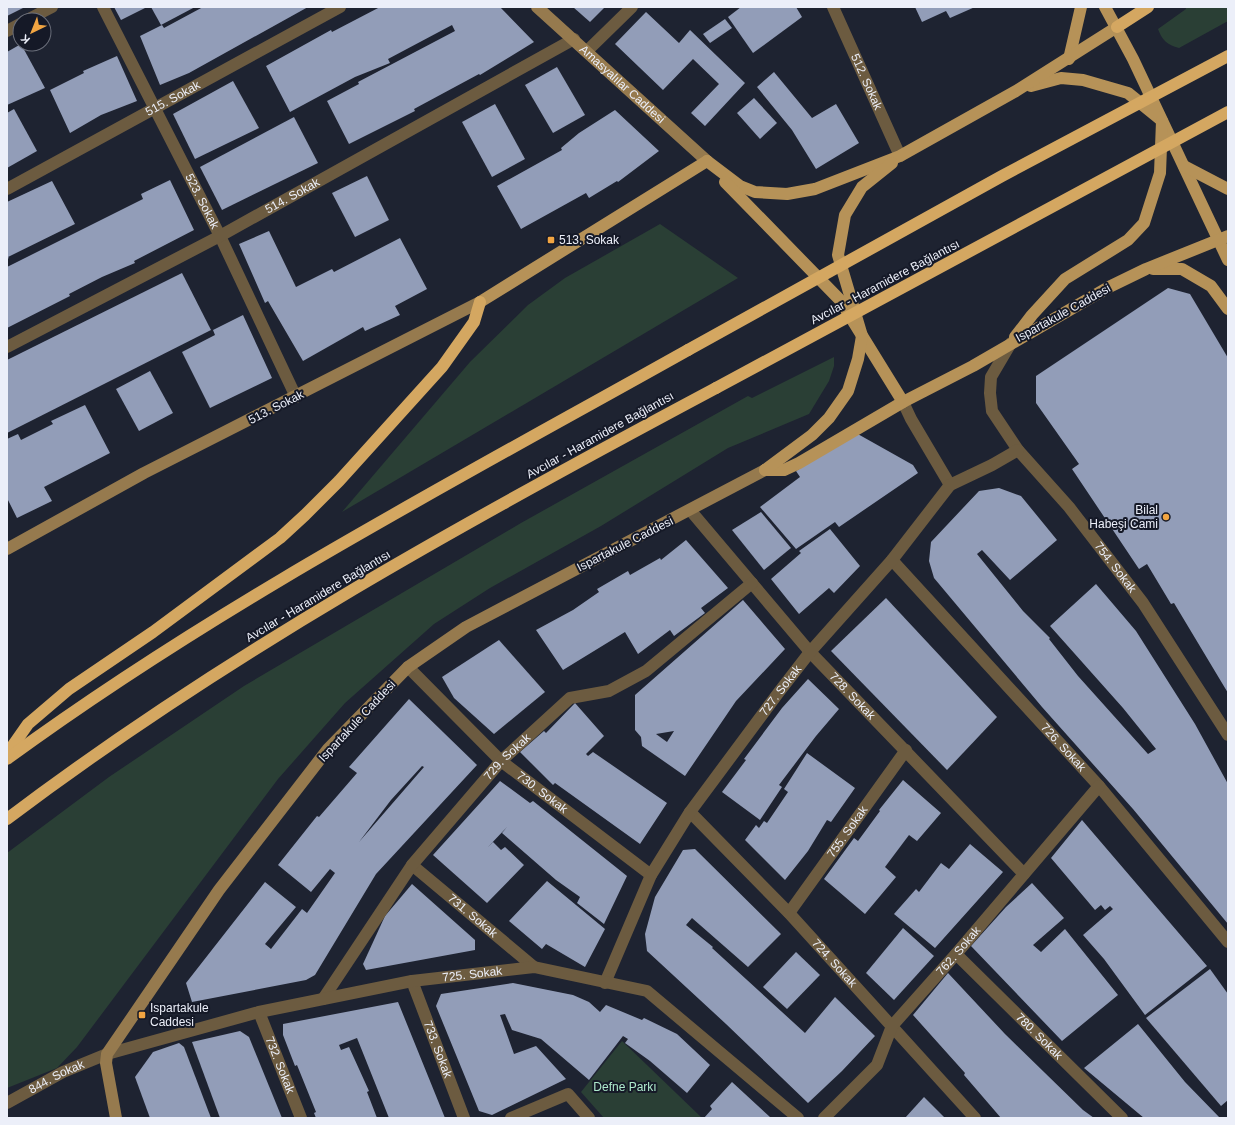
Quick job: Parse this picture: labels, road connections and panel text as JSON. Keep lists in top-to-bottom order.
{
  "streets": {
    "highway": ["Avcılar - Haramidere Bağlantısı"],
    "main road": ["Ispartakule Caddesi", "513. Sokak"],
    "street": [
      "512. Sokak",
      "Amasyalılar Caddesi",
      "515. Sokak",
      "514. Sokak",
      "523. Sokak",
      "754. Sokak",
      "727. Sokak",
      "728. Sokak",
      "726. Sokak",
      "729. Sokak",
      "730. Sokak",
      "755. Sokak",
      "731. Sokak",
      "762. Sokak",
      "724. Sokak",
      "725. Sokak",
      "780. Sokak",
      "733. Sokak",
      "732. Sokak",
      "844. Sokak"
    ]
  },
  "crossings": [
    ["Amasyalılar Caddesi", "514. Sokak"],
    ["Amasyalılar Caddesi", "513. Sokak"],
    ["515. Sokak", "523. Sokak"],
    ["514. Sokak", "523. Sokak"],
    ["523. Sokak", "513. Sokak"],
    ["Ispartakule Caddesi", "754. Sokak"],
    ["Ispartakule Caddesi", "728. Sokak"],
    ["Ispartakule Caddesi", "730. Sokak"],
    ["Ispartakule Caddesi", "725. Sokak"],
    ["Ispartakule Caddesi", "844. Sokak"],
    ["754. Sokak", "727. Sokak"],
    ["727. Sokak", "728. Sokak"],
    ["727. Sokak", "726. Sokak"],
    ["727. Sokak", "730. Sokak"],
    ["727. Sokak", "724. Sokak"],
    ["727. Sokak", "725. Sokak"],
    ["728. Sokak", "729. Sokak"],
    ["728. Sokak", "755. Sokak"],
    ["728. Sokak", "762. Sokak"],
    ["726. Sokak", "762. Sokak"],
    ["729. Sokak", "730. Sokak"],
    ["729. Sokak", "731. Sokak"],
    ["729. Sokak", "725. Sokak"],
    ["755. Sokak", "724. Sokak"],
    ["731. Sokak", "725. Sokak"],
    ["762. Sokak", "724. Sokak"],
    ["762. Sokak", "780. Sokak"],
    ["725. Sokak", "733. Sokak"],
    ["725. Sokak", "732. Sokak"],
    ["725. Sokak", "844. Sokak"]
  ],
  "parks": ["Defne Parkı"],
  "places": {
    "transit": ["513. Sokak", "Ispartakule Caddesi"],
    "other": ["Bilal Habeşi Cami"]
  },
  "north": "bottom left"
}
